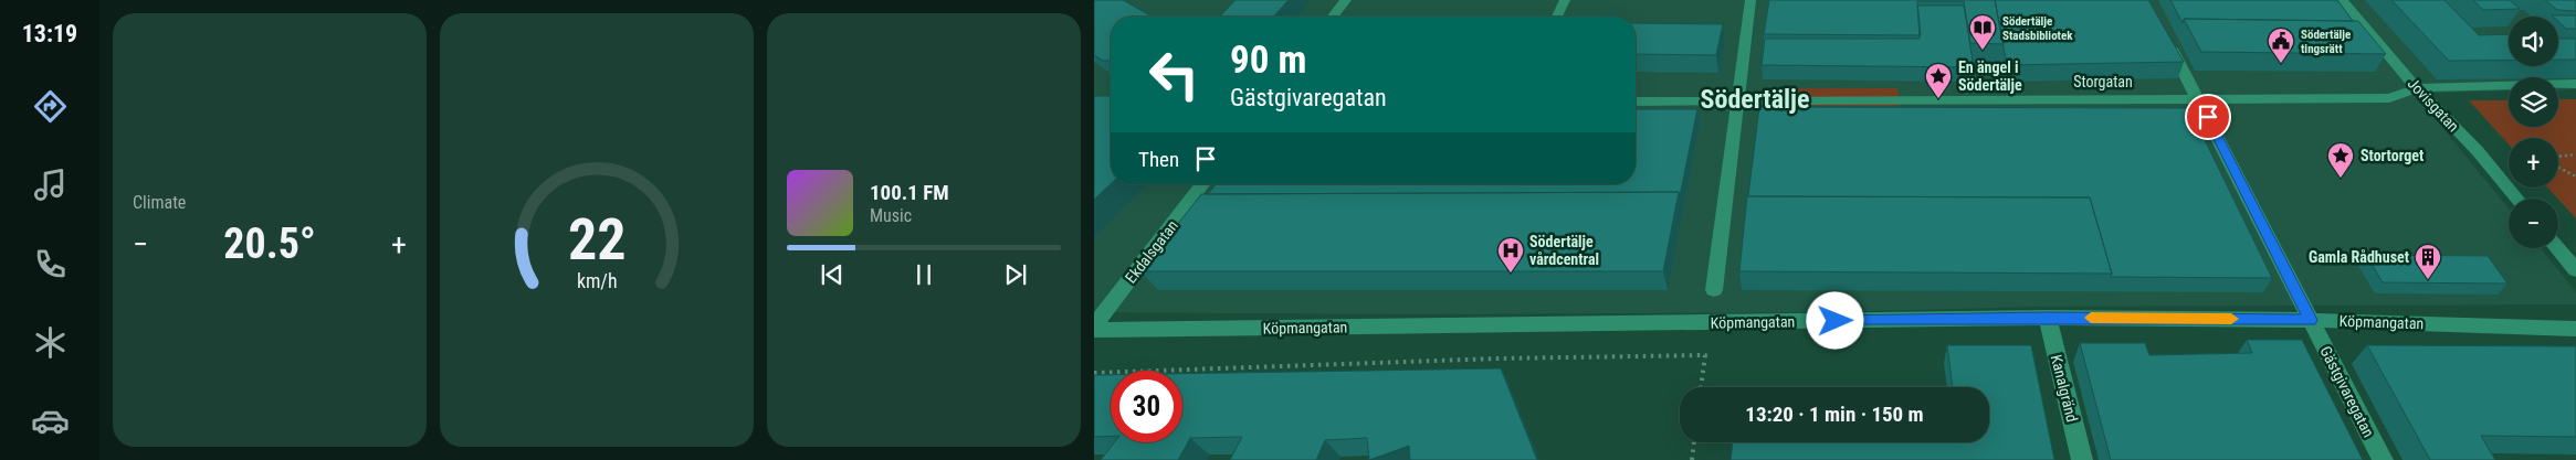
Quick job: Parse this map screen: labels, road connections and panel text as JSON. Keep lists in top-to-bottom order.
{
  "streets": {
    "street": [
      "Storgatan",
      "Jovisgatan",
      "Ekdalsgatan",
      "Köpmangatan",
      "Kanalgränd",
      "Gästgivaregatan"
    ]
  },
  "crossings": [
    ["Storgatan", "Jovisgatan"],
    ["Storgatan", "Gästgivaregatan"],
    ["Köpmangatan", "Kanalgränd"],
    ["Köpmangatan", "Gästgivaregatan"]
  ],
  "districts": ["Södertälje"],
  "places": {
    "library": ["Södertälje Stadsbibliotek"],
    "public building": ["Södertälje tingsrätt"],
    "place": ["En ängel i Södertälje", "Stortorget"],
    "hospital": ["Södertälje vårdcentral"],
    "building": ["Gamla Rådhuset"]
  },
  "page": {
    "tabs": "13:19",
    "tile": "Climate",
    "map_buttons": ["+", "−"],
    "turn": ["90 m", "Gästgivaregatan"],
    "then": "Then",
    "song": ["100.1 FM", "Music"],
    "heat": ["−", "20.5°", "+"],
    "limit": "30",
    "trip": "13:20 · 1 min · 150 m",
    "gauge": ["22", "km/h"]
  }
}
